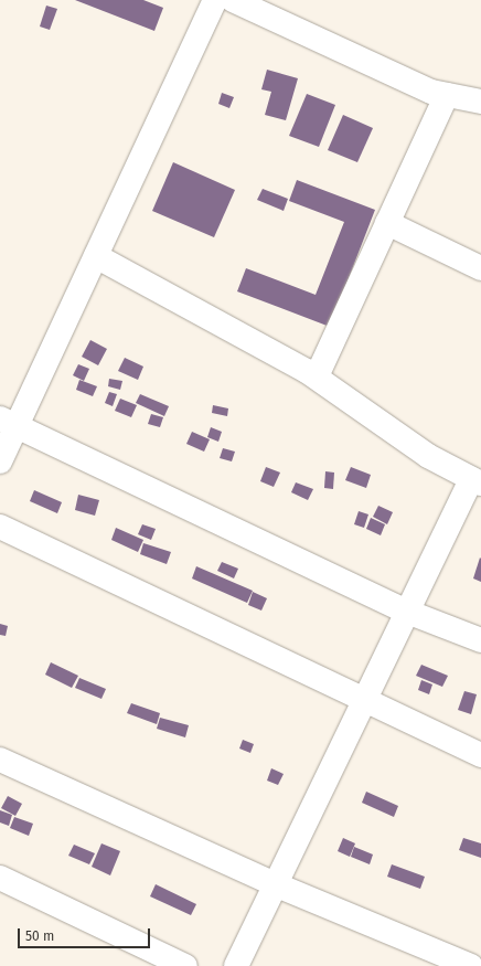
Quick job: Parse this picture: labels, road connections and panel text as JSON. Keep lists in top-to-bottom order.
{
  "scale_bar": "50 m"
}
